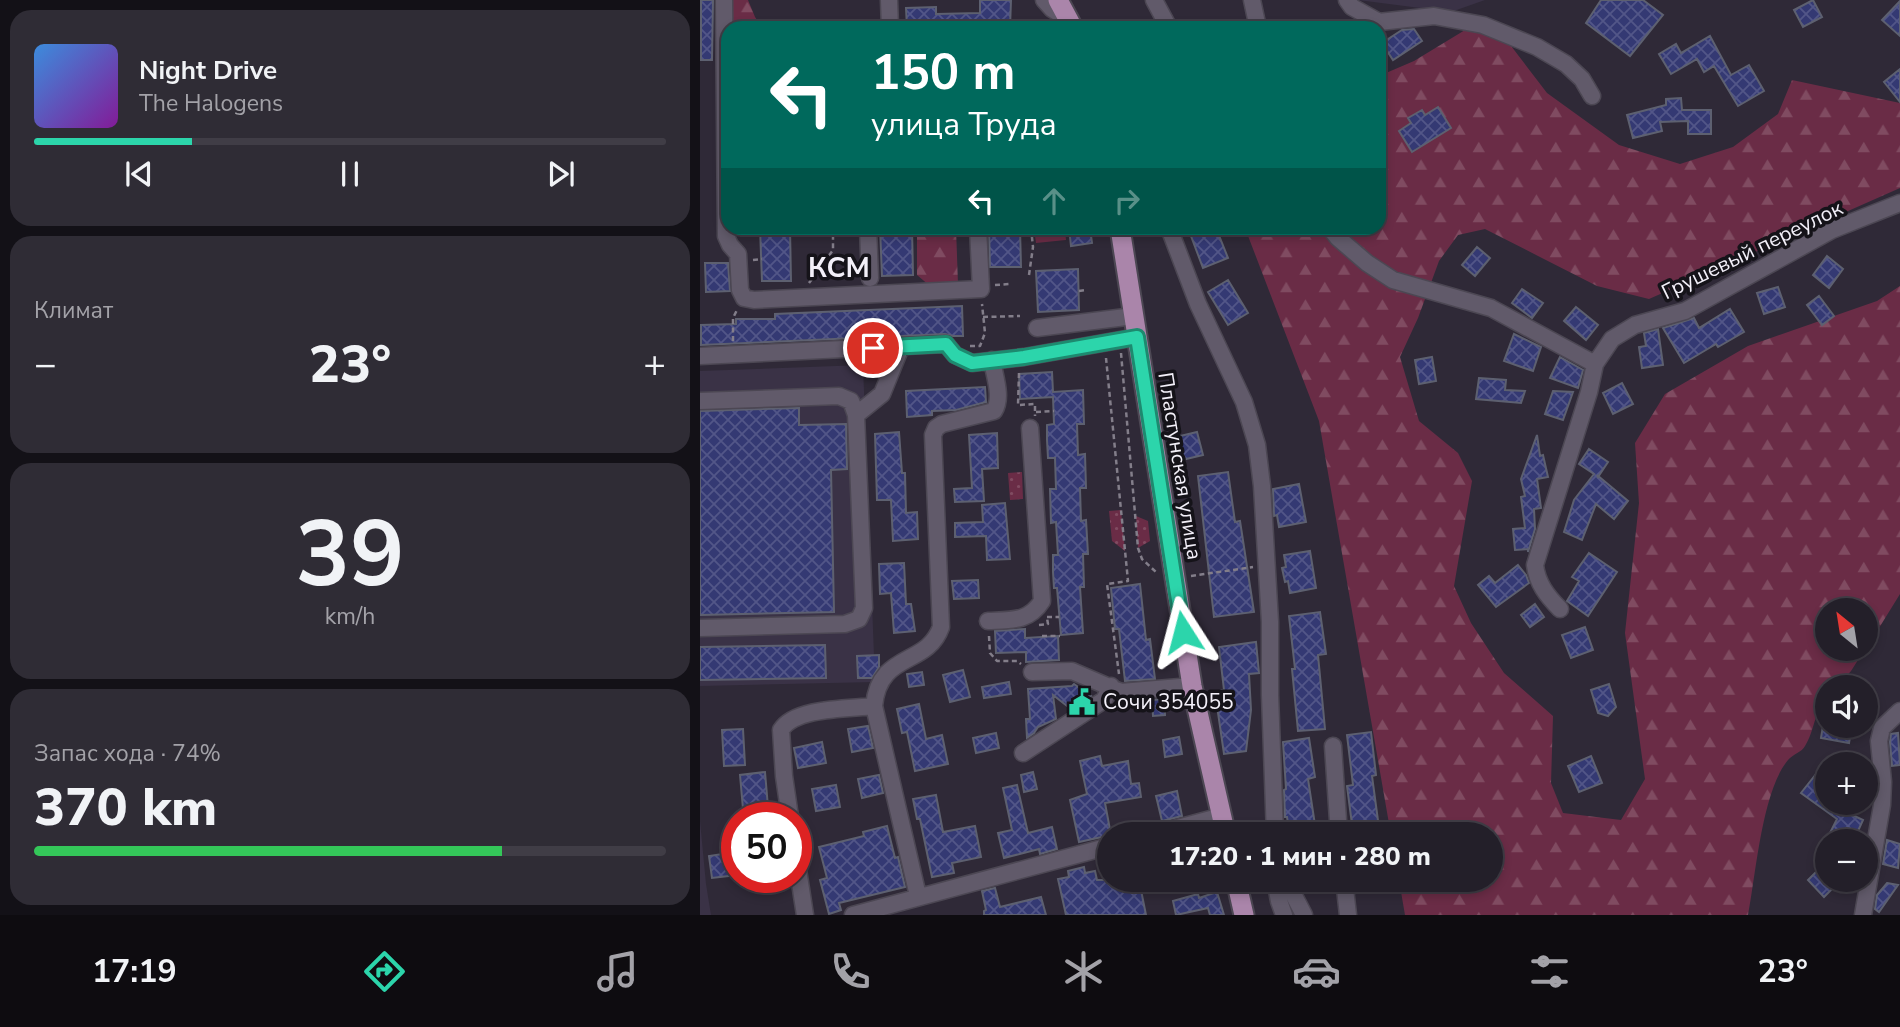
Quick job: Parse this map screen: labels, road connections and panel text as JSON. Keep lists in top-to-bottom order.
{
  "streets": {
    "main road": ["Пластунская улица"],
    "street": ["Грушевый переулок"]
  },
  "districts": ["КСМ"],
  "places": {
    "public building": ["Сочи 354055"]
  },
  "north": "top left",
  "page": {
    "turn": ["150 m", "улица Труда"],
    "song": ["Night Drive", "The Halogens"],
    "tile": [
      "Климат",
      ["39", "km/h"],
      ["Запас хода · 74%", "370 km"]
    ],
    "heat": ["−", "23°", "+"],
    "map_buttons": ["+", "−"],
    "limit": "50",
    "trip": "17:20 · 1 мин · 280 m",
    "tabs": ["17:19", "23°"]
  }
}
